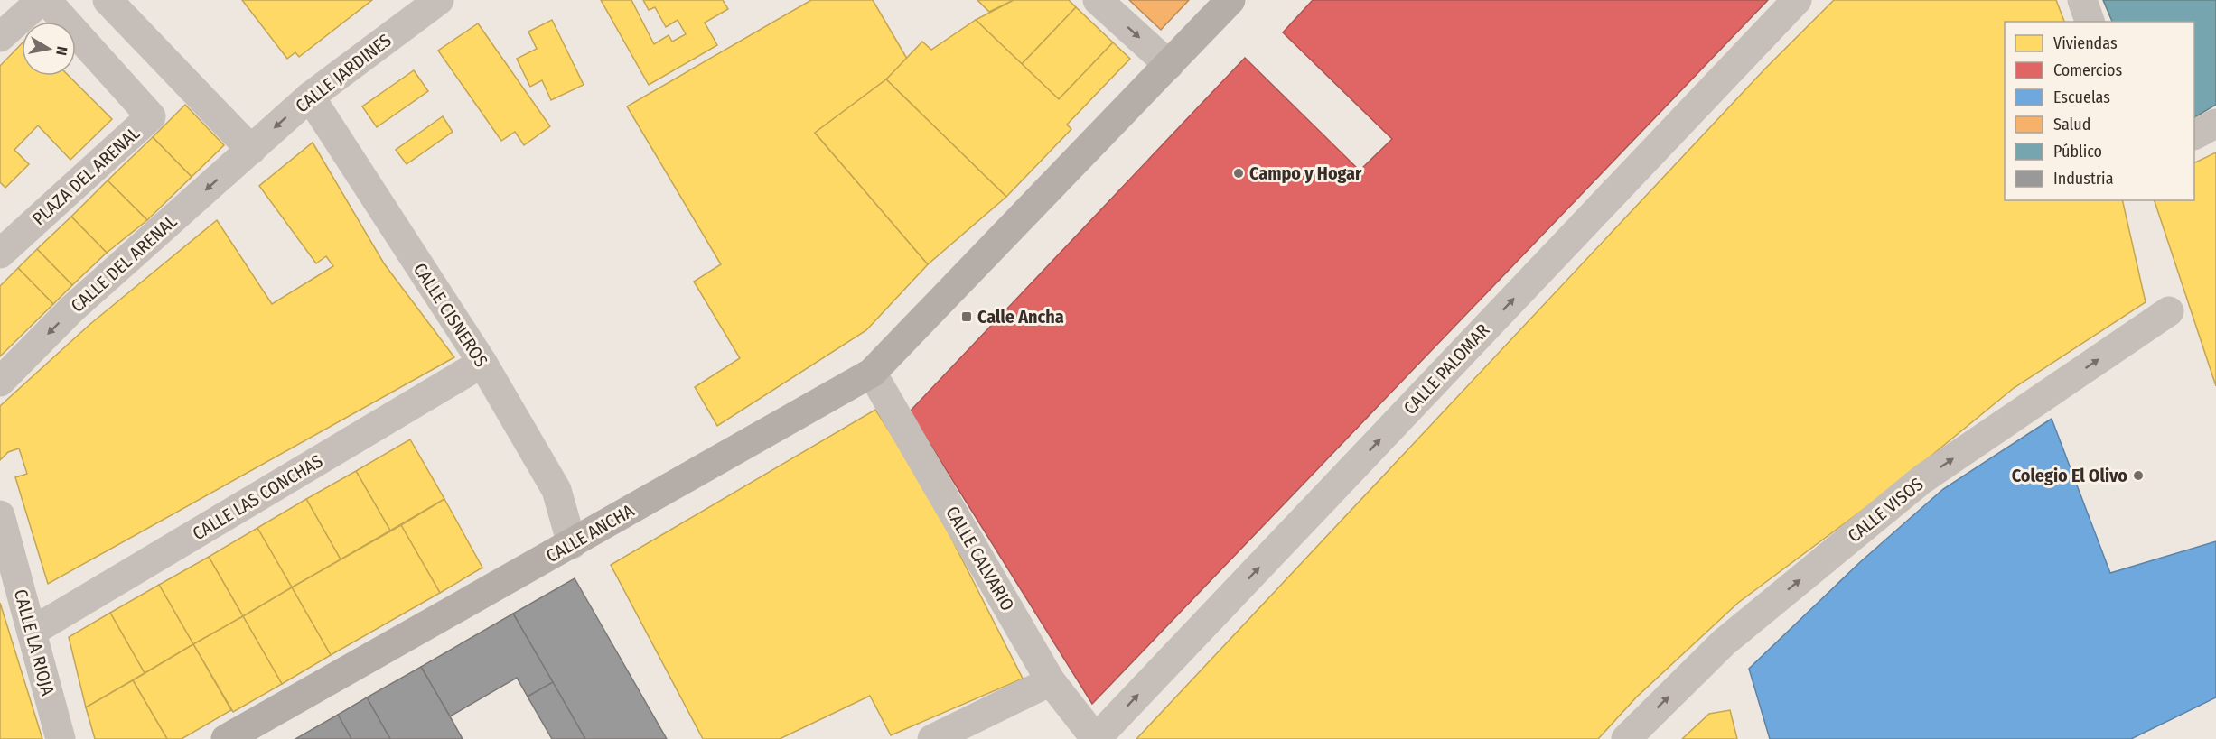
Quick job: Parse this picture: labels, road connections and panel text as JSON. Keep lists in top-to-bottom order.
{
  "streets": {
    "main road": ["CALLE ANCHA"],
    "street": [
      "CALLE JARDINES",
      "PLAZA DEL ARENAL",
      "CALLE DEL ARENAL",
      "CALLE CISNEROS",
      "CALLE PALOMAR",
      "CALLE LAS CONCHAS",
      "CALLE VISOS",
      "CALLE CALVARIO",
      "CALLE LA RIOJA"
    ]
  },
  "crossings": [
    ["CALLE JARDINES", "CALLE DEL ARENAL"],
    ["CALLE JARDINES", "CALLE CISNEROS"],
    ["CALLE CISNEROS", "CALLE LAS CONCHAS"],
    ["CALLE CISNEROS", "CALLE ANCHA"],
    ["CALLE PALOMAR", "CALLE CALVARIO"],
    ["CALLE LAS CONCHAS", "CALLE LA RIOJA"],
    ["CALLE ANCHA", "CALLE CALVARIO"]
  ],
  "one_way": ["CALLE DEL ARENAL", "CALLE PALOMAR", "CALLE VISOS"],
  "places": {
    "other": ["Campo y Hogar", "Colegio El Olivo"],
    "transit": ["Calle Ancha"]
  },
  "legend": [
    "Viviendas",
    "Comercios",
    "Escuelas",
    "Salud",
    "Público",
    "Industria"
  ],
  "north": "right"
}
